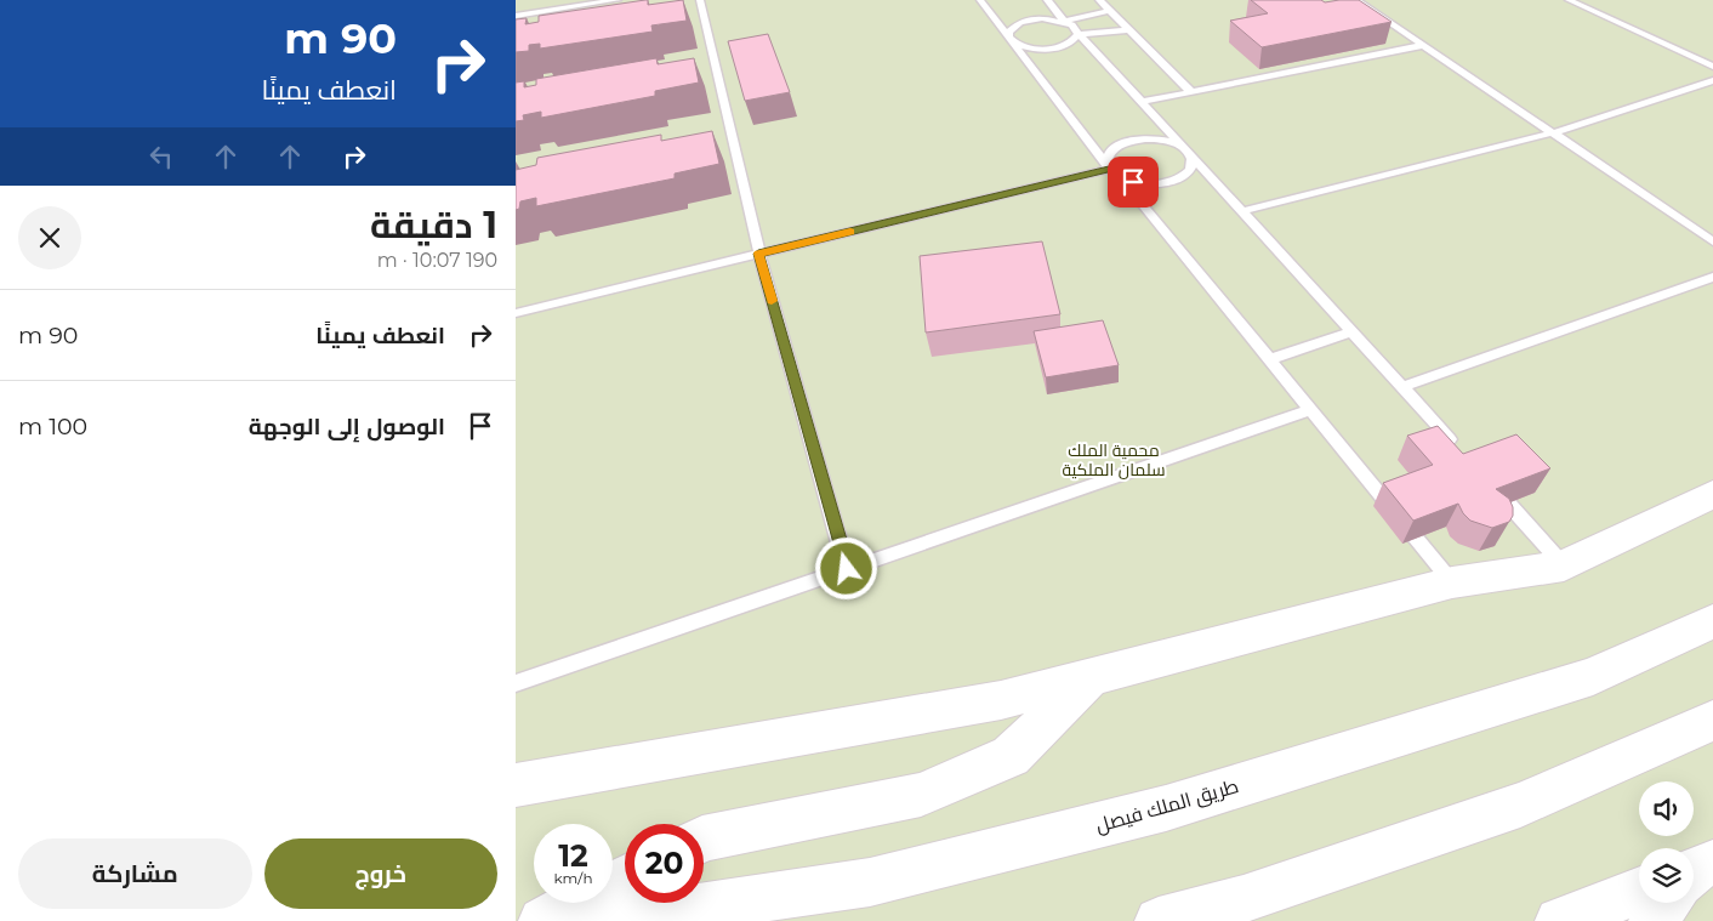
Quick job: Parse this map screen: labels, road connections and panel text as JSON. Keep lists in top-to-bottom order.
{
  "streets": {
    "street": ["طريق الملك فيصل"]
  },
  "parks": ["محمية الملك سلمان الملكية"],
  "page": {
    "turn": ["90 m", "انعطف يمينًا"],
    "heading": ["1 دقيقة", "190 m · 10:07"],
    "list": [
      {
        "name": "انعطف يمينًا",
        "value": "90 m"
      },
      {
        "name": "الوصول إلى الوجهة",
        "value": "100 m"
      }
    ],
    "speed": "12 km/h",
    "limit": "20",
    "buttons": ["خروج", "مشاركة"]
  }
}
